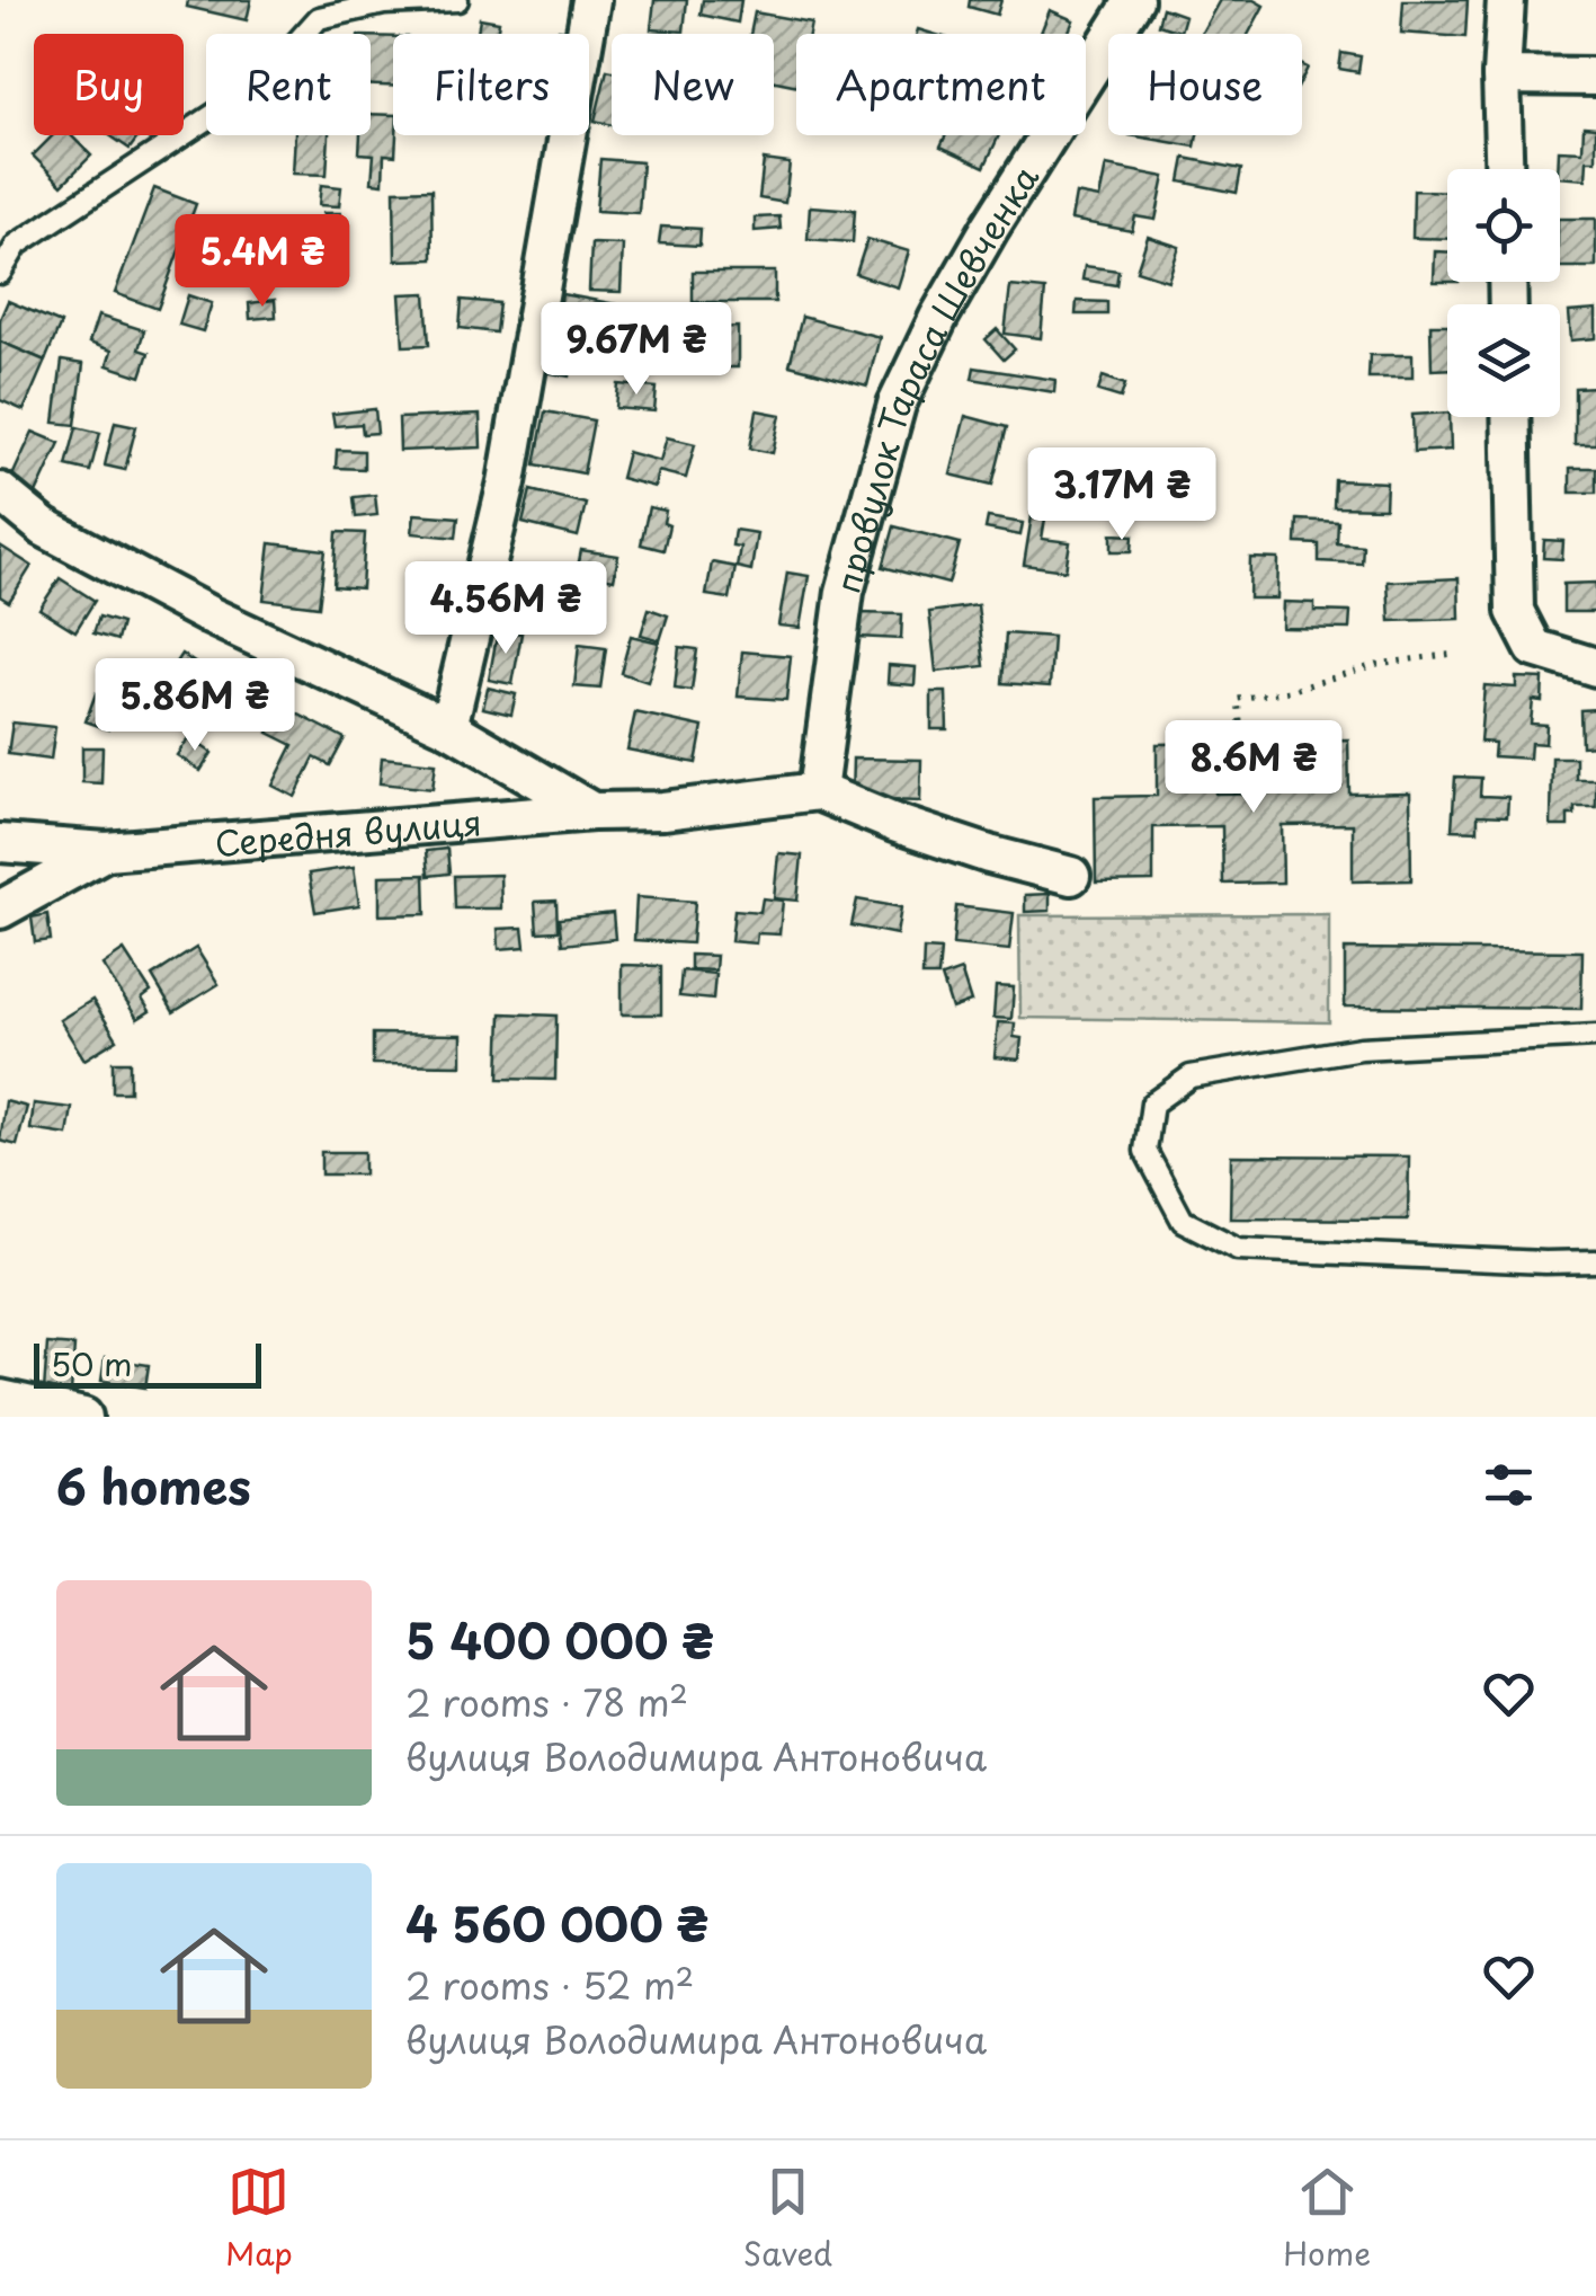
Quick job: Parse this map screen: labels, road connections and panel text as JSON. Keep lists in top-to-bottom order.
{
  "streets": {
    "street": ["провулок Тараса Шевченка", "Середня вулиця"]
  },
  "crossings": [
    ["провулок Тараса Шевченка", "Середня вулиця"]
  ],
  "scale_bar": "50 m",
  "page": {
    "chip": [
      "Buy",
      "Rent",
      "Filters",
      "New",
      "Apartment",
      "House"
    ],
    "price": [
      "5.4M ₴",
      "9.67M ₴",
      "3.17M ₴",
      "4.56M ₴",
      "5.86M ₴",
      "8.6M ₴"
    ],
    "scale": "50 m",
    "heading": "6 homes",
    "list": [
      {
        "name": "5 400 000 ₴",
        "note": "2 rooms · 78 m² · вулиця Володимира Антоновича"
      },
      {
        "name": "4 560 000 ₴",
        "note": "2 rooms · 52 m² · вулиця Володимира Антоновича"
      }
    ],
    "tabs": ["Map", "Saved", "Home"]
  }
}
